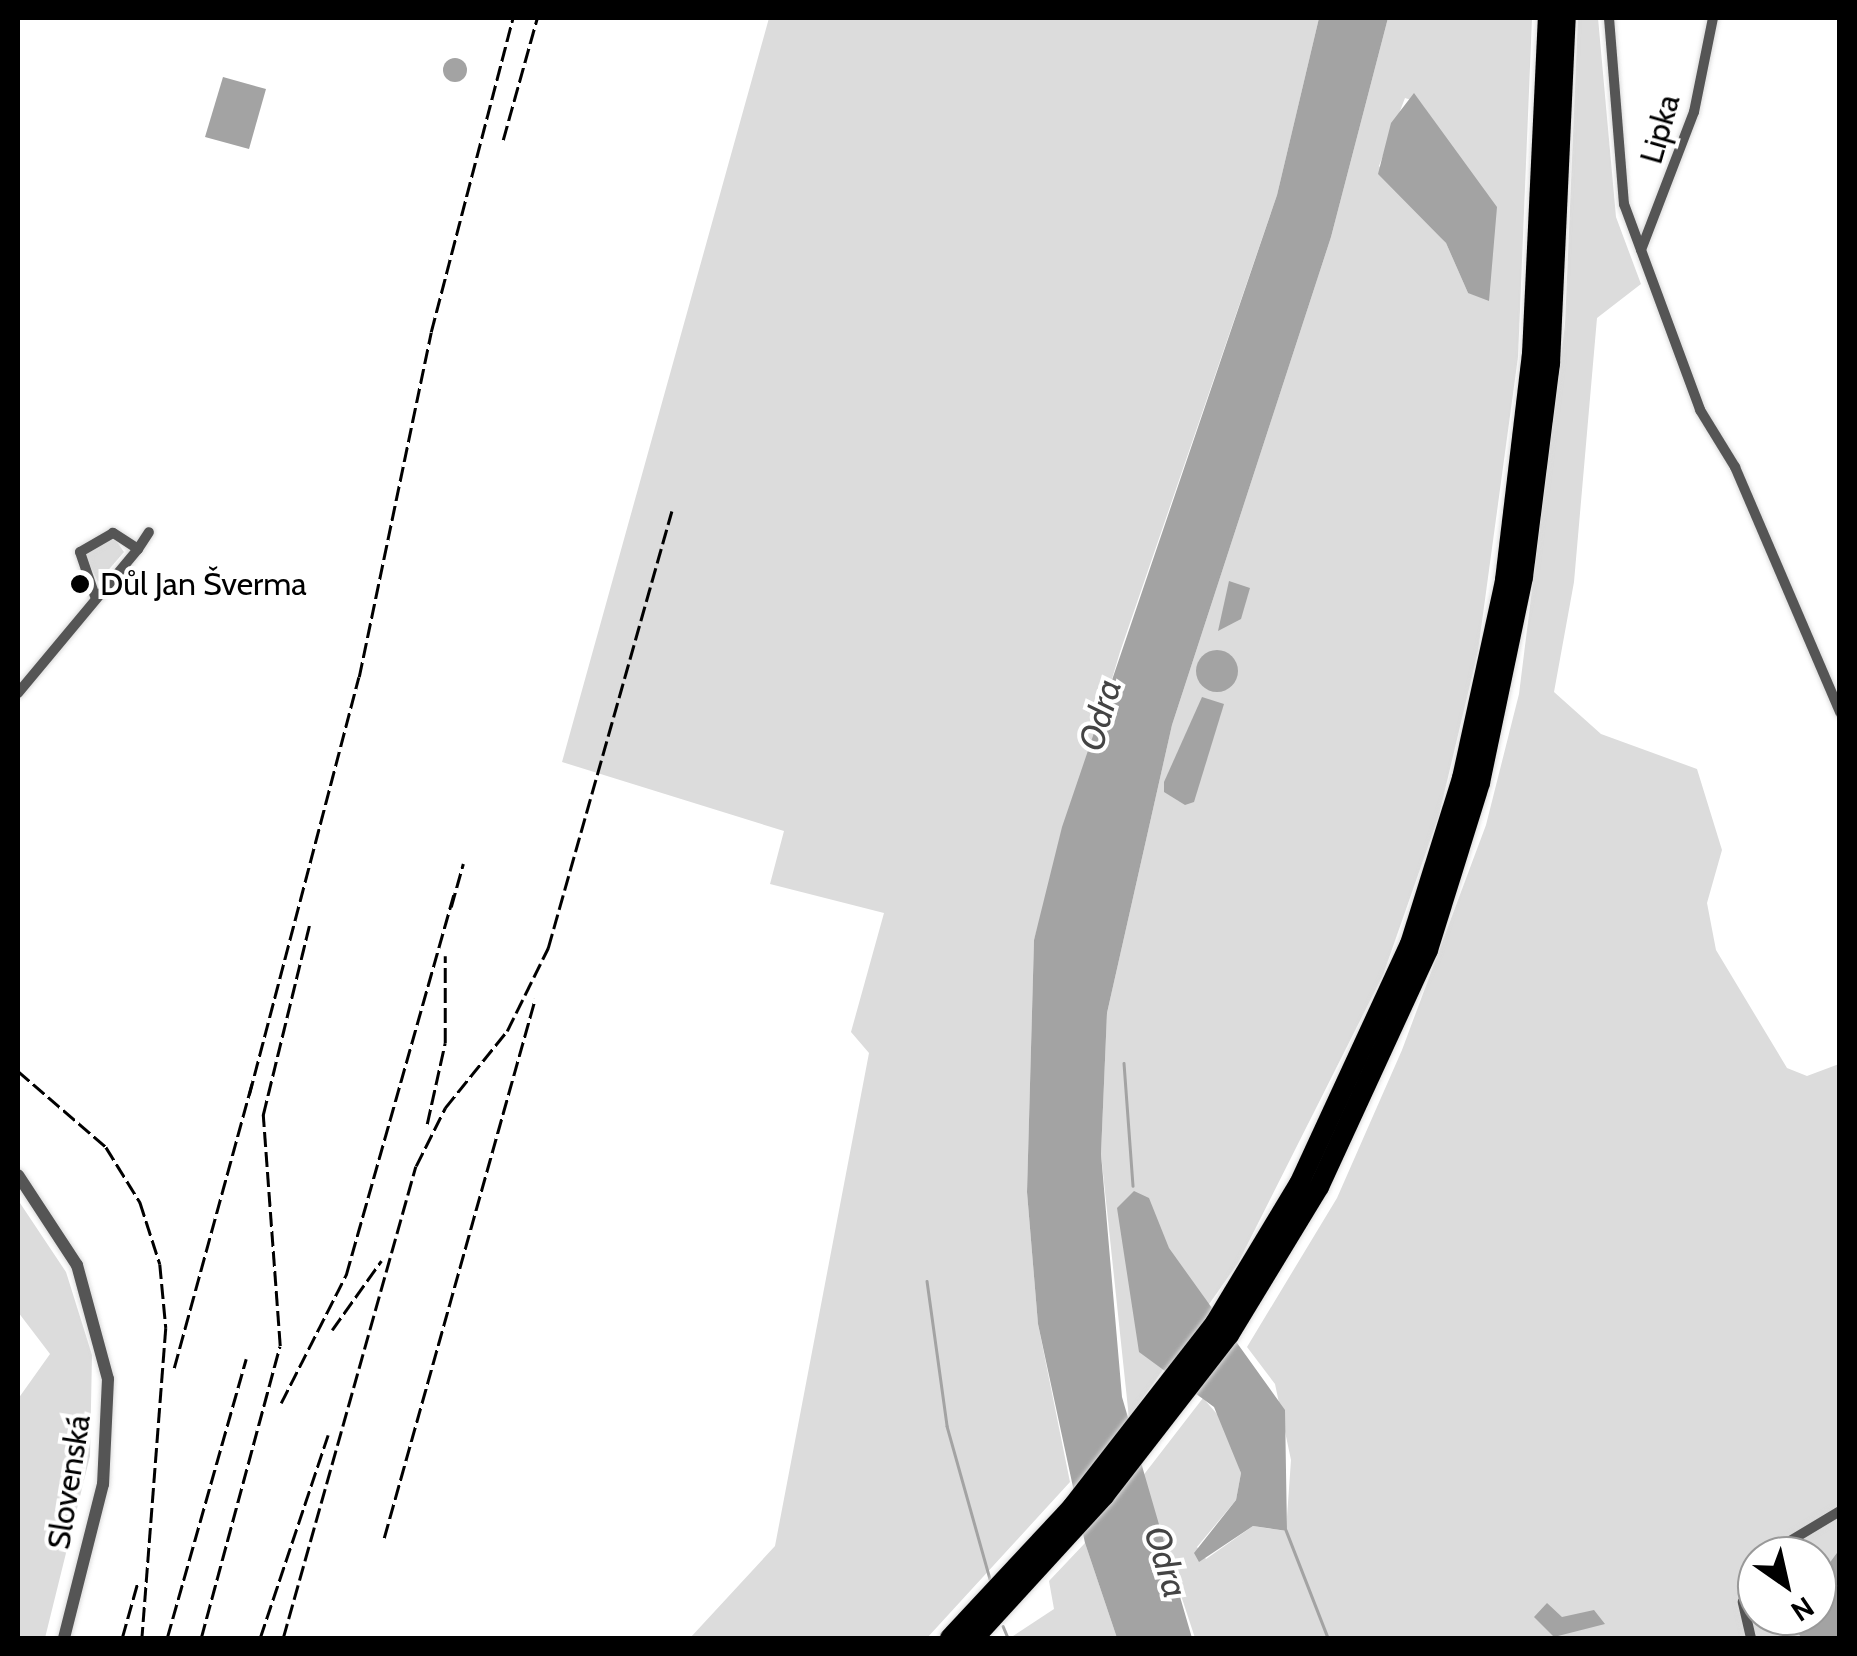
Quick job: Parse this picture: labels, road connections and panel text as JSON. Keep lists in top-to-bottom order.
{
  "streets": {
    "street": ["Lipka", "Slovenská"]
  },
  "water": ["Odra"],
  "places": ["Důl Jan Šverma"],
  "north": "bottom right"
}
